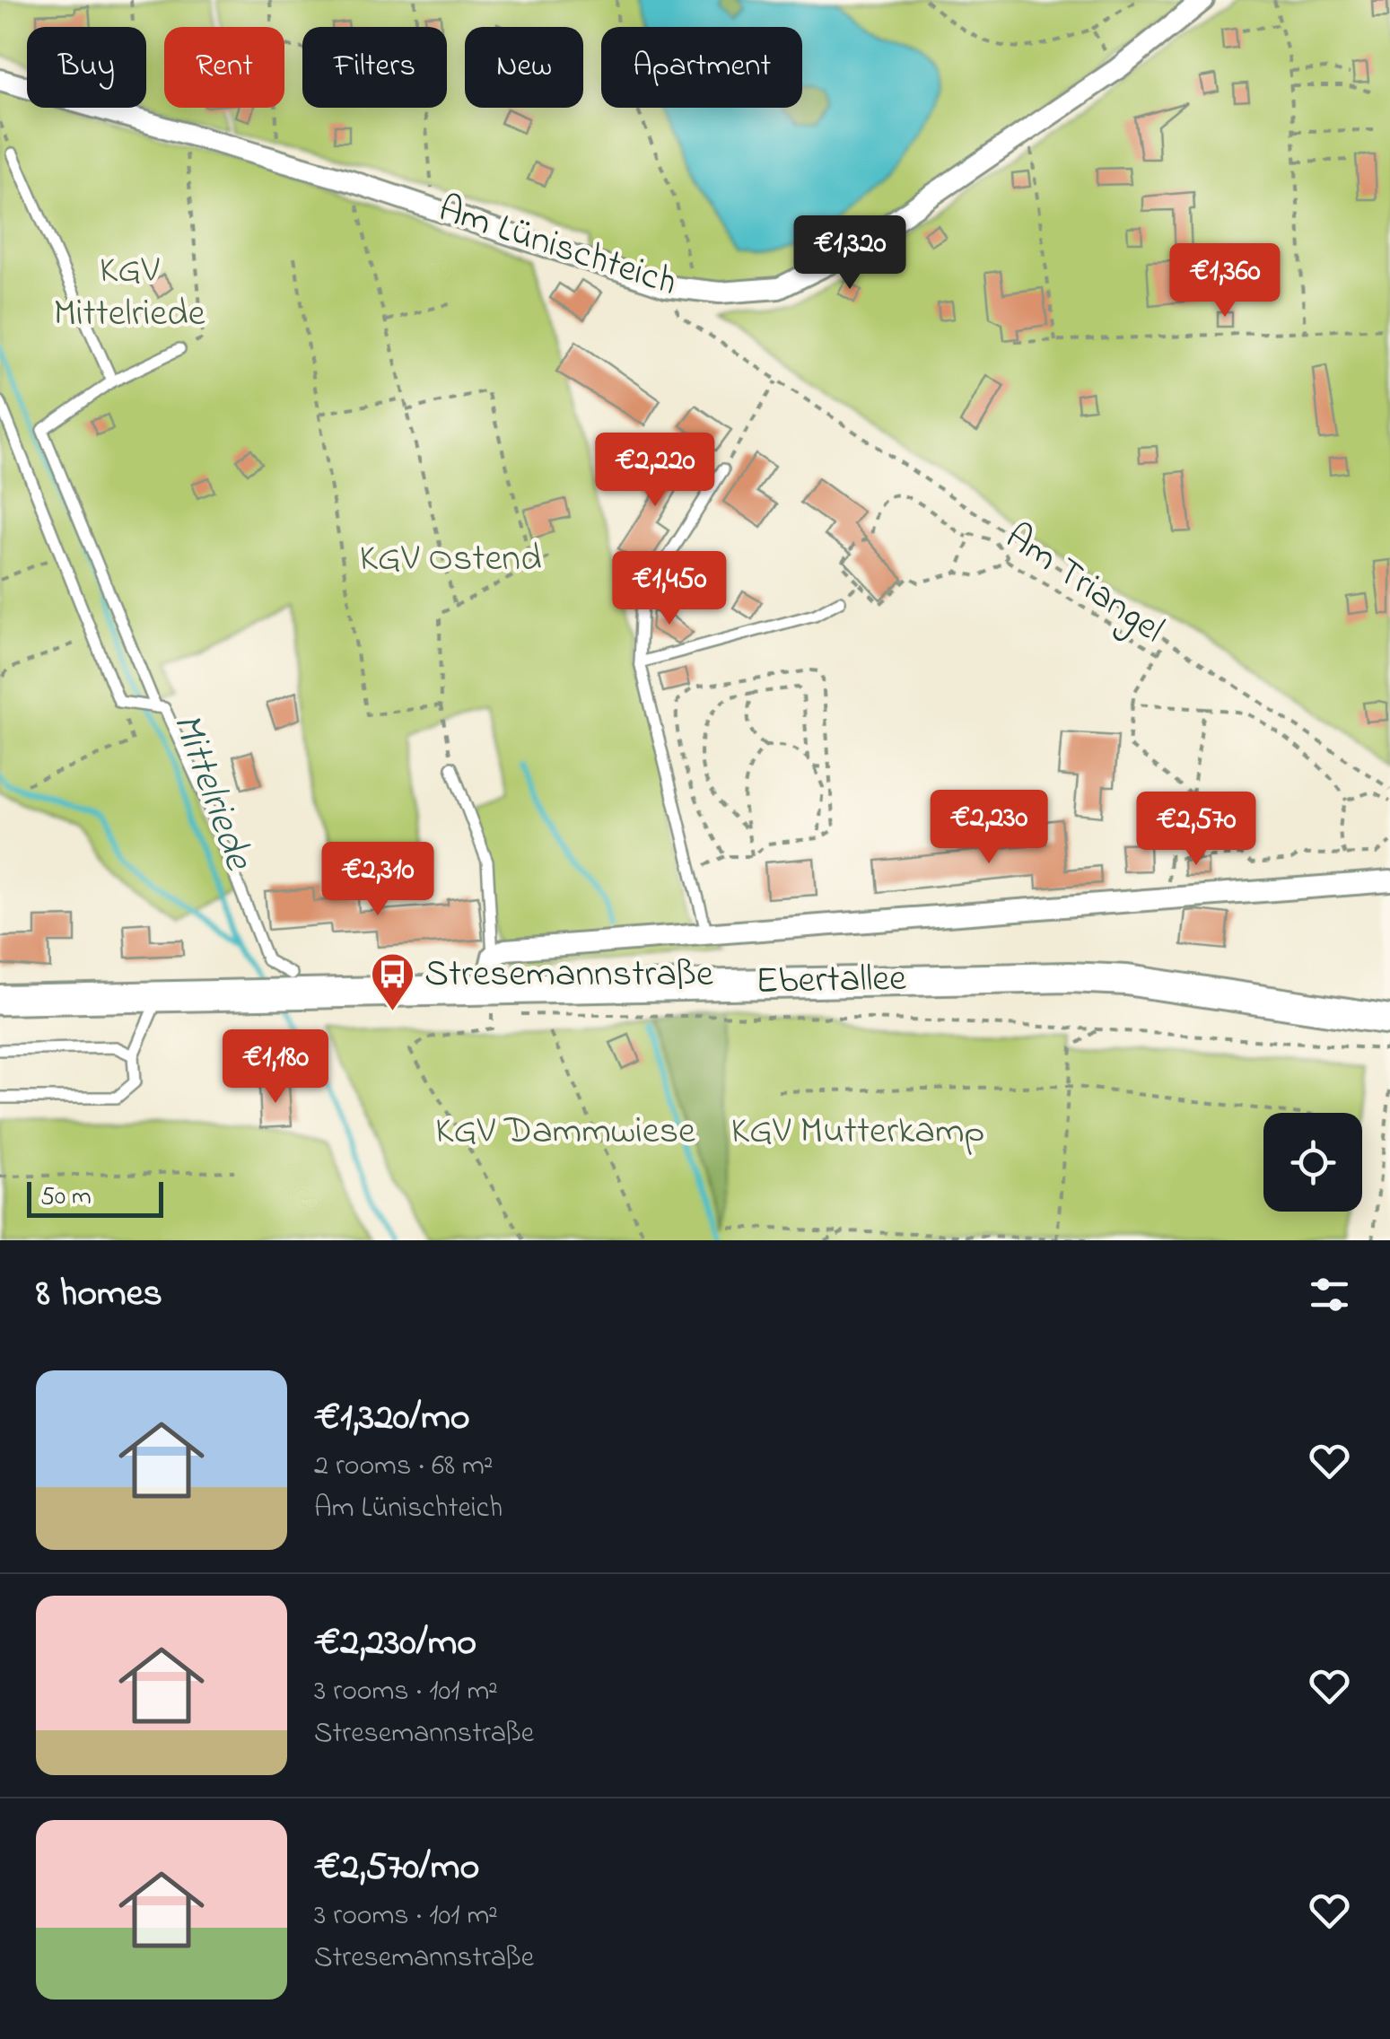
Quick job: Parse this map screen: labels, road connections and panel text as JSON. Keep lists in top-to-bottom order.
{
  "streets": {
    "main road": ["Ebertallee"],
    "street": ["Am Lünischteich"],
    "path": ["Am Triangel"]
  },
  "crossings": [
    ["Am Lünischteich", "Am Triangel"]
  ],
  "water": ["Mittelriede"],
  "parks": [
    "KGV Mittelriede",
    "KGV Ostend",
    "KGV Dammwiese",
    "KGV Mutterkamp"
  ],
  "places": {
    "bus stop": ["Stresemannstraße"]
  },
  "scale_bar": "50 m",
  "page": {
    "chip": [
      "Buy",
      "Rent",
      "Filters",
      "New",
      "Apartment"
    ],
    "price": [
      "€1,320",
      "€1,360",
      "€2,220",
      "€1,450",
      "€2,230",
      "€2,570",
      "€2,310",
      "€1,180"
    ],
    "scale": "50 m",
    "heading": "8 homes",
    "list": [
      {
        "name": "€1,320/mo",
        "note": "2 rooms · 68 m² · Am Lünischteich"
      },
      {
        "name": "€2,230/mo",
        "note": "3 rooms · 101 m² · Stresemannstraße"
      },
      {
        "name": "€2,570/mo",
        "note": "3 rooms · 101 m² · Stresemannstraße"
      }
    ]
  }
}
